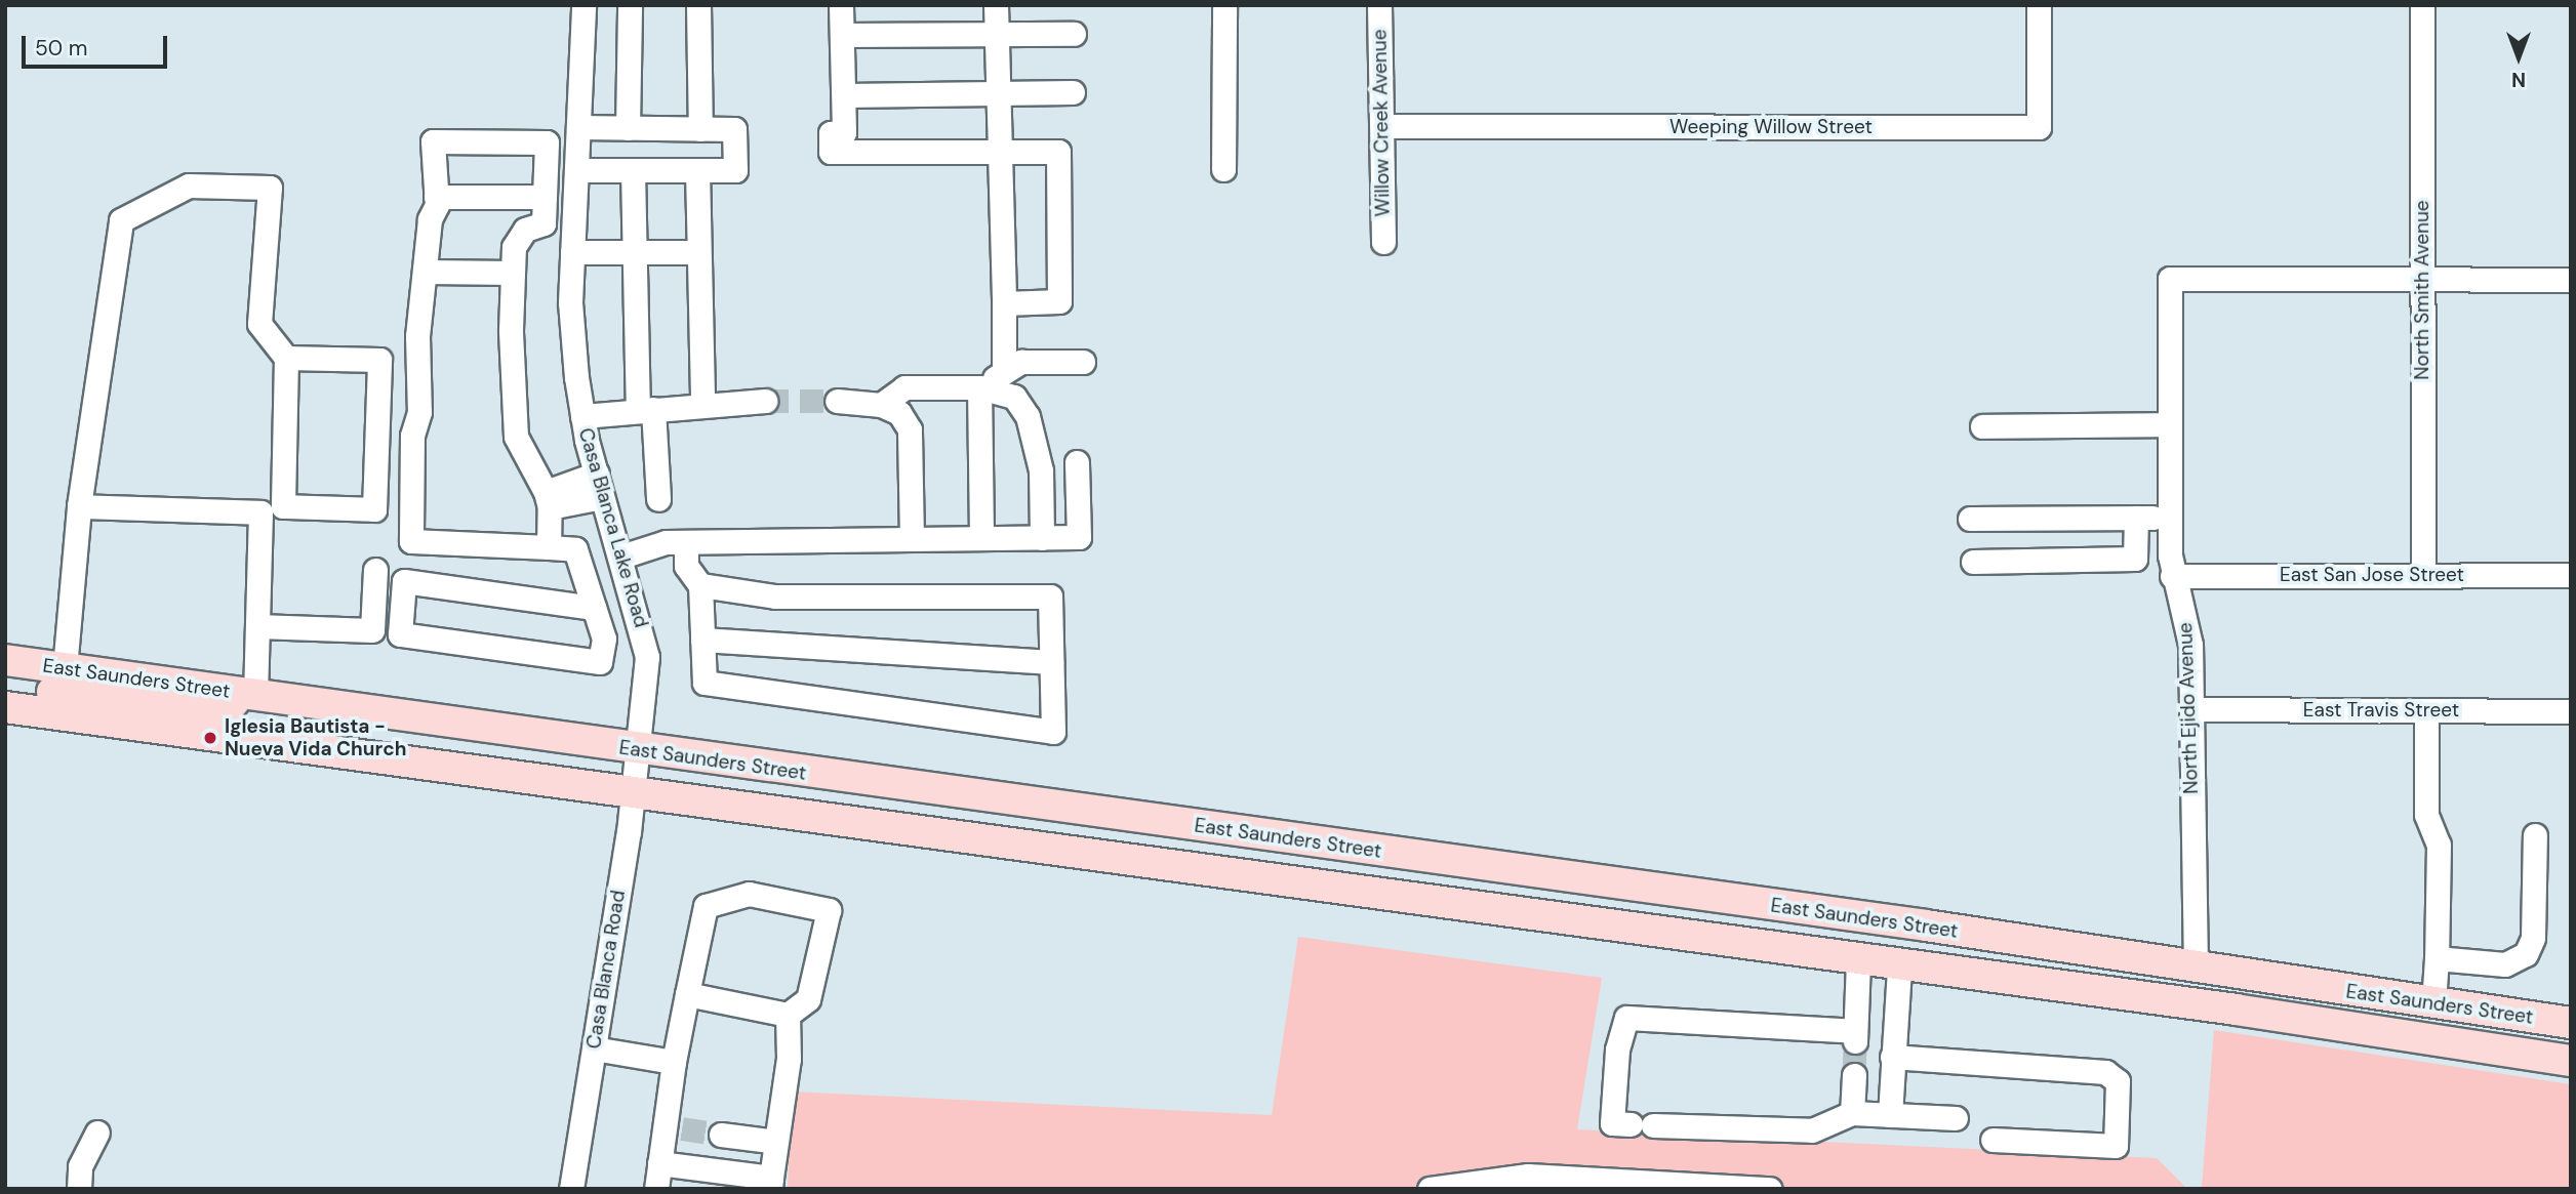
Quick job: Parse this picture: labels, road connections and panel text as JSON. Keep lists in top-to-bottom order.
{
  "streets": {
    "main road": ["East Saunders Street"],
    "street": [
      "Willow Creek Avenue",
      "Weeping Willow Street",
      "North Smith Avenue",
      "Casa Blanca Lake Road",
      "East San Jose Street",
      "North Ejido Avenue",
      "East Travis Street",
      "Casa Blanca Road"
    ]
  },
  "crossings": [
    ["Willow Creek Avenue", "Weeping Willow Street"],
    ["North Smith Avenue", "East San Jose Street"],
    ["North Smith Avenue", "North Ejido Avenue"],
    ["Casa Blanca Lake Road", "East Saunders Street"],
    ["Casa Blanca Lake Road", "Casa Blanca Road"],
    ["East San Jose Street", "North Ejido Avenue"],
    ["East Saunders Street", "North Ejido Avenue"],
    ["East Saunders Street", "Casa Blanca Road"],
    ["North Ejido Avenue", "East Travis Street"]
  ],
  "places": ["Iglesia Bautista - Nueva Vida Church"],
  "scale_bar": "50 m",
  "north": "bottom"
}
